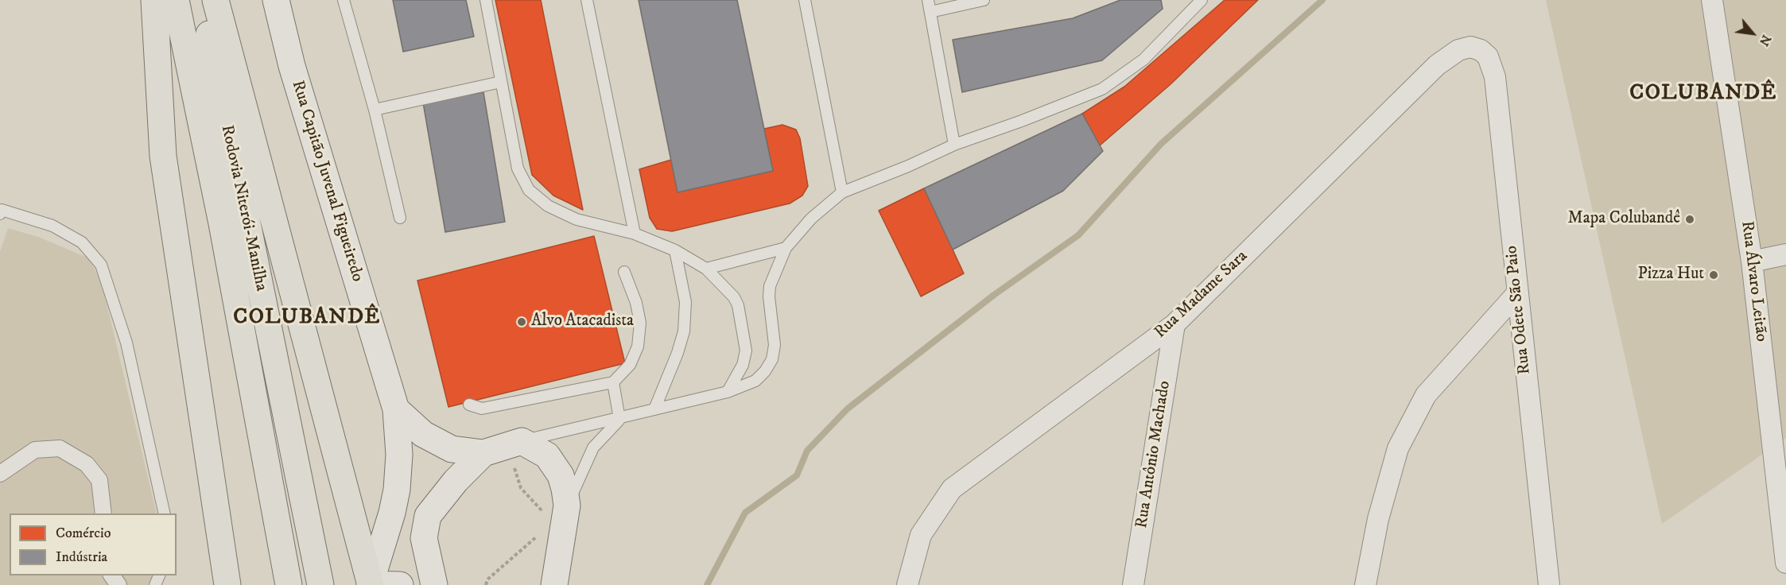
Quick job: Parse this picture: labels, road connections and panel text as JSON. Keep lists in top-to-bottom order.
{
  "streets": {
    "highway": ["Rodovia Niterói-Manilha"],
    "main road": ["Rua Capitão Juvenal Figueiredo"],
    "street": [
      "Rua Álvaro Leitão",
      "Rua Madame Sara",
      "Rua Odete São Paio",
      "Rua Antônio Machado"
    ]
  },
  "crossings": [
    ["Rua Madame Sara", "Rua Odete São Paio"],
    ["Rua Madame Sara", "Rua Antônio Machado"]
  ],
  "districts": ["COLUBANDÊ", "COLUBANDÊ"],
  "places": ["Mapa Colubandê", "Pizza Hut", "Alvo Atacadista"],
  "legend": ["Comércio", "Indústria"],
  "north": "bottom right"
}
